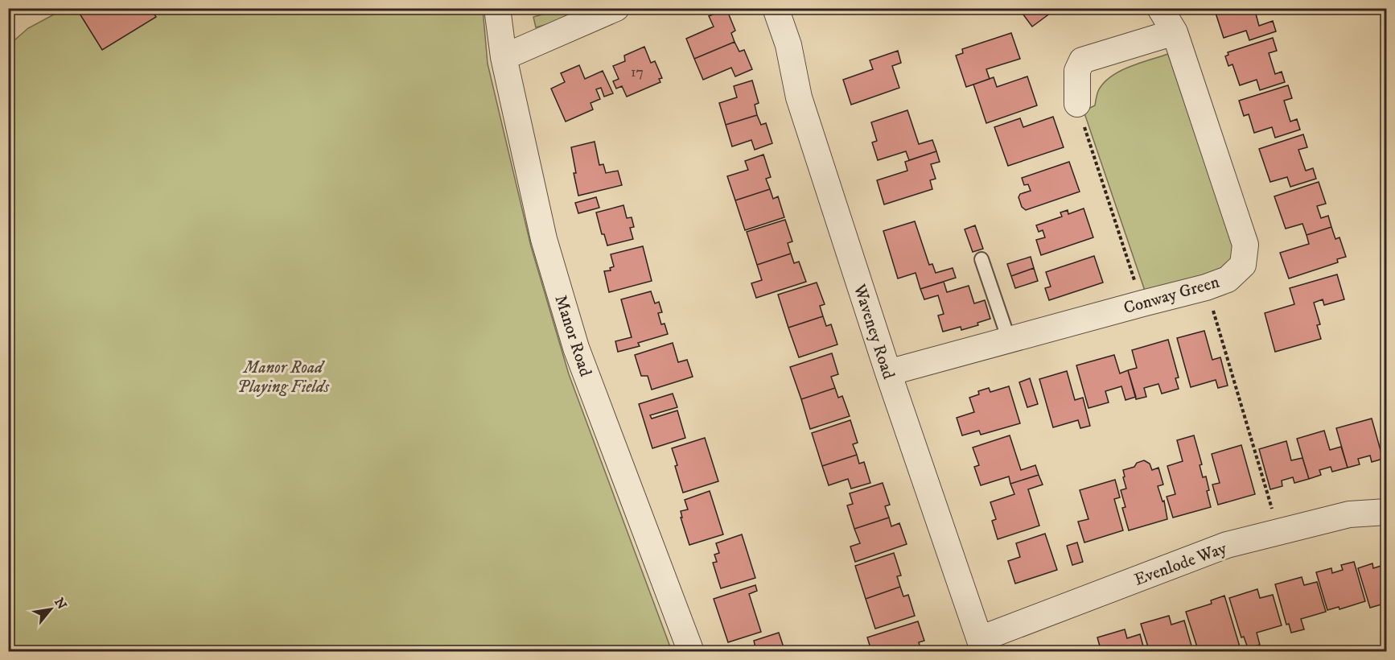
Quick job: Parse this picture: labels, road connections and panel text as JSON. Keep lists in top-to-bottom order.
{
  "streets": {
    "street": [
      "Conway Green",
      "Waveney Road",
      "Manor Road",
      "Evenlode Way"
    ]
  },
  "crossings": [
    ["Conway Green", "Waveney Road"],
    ["Waveney Road", "Evenlode Way"]
  ],
  "parks": ["Manor Road Playing Fields"],
  "house_numbers": ["17"],
  "north": "top right"
}
